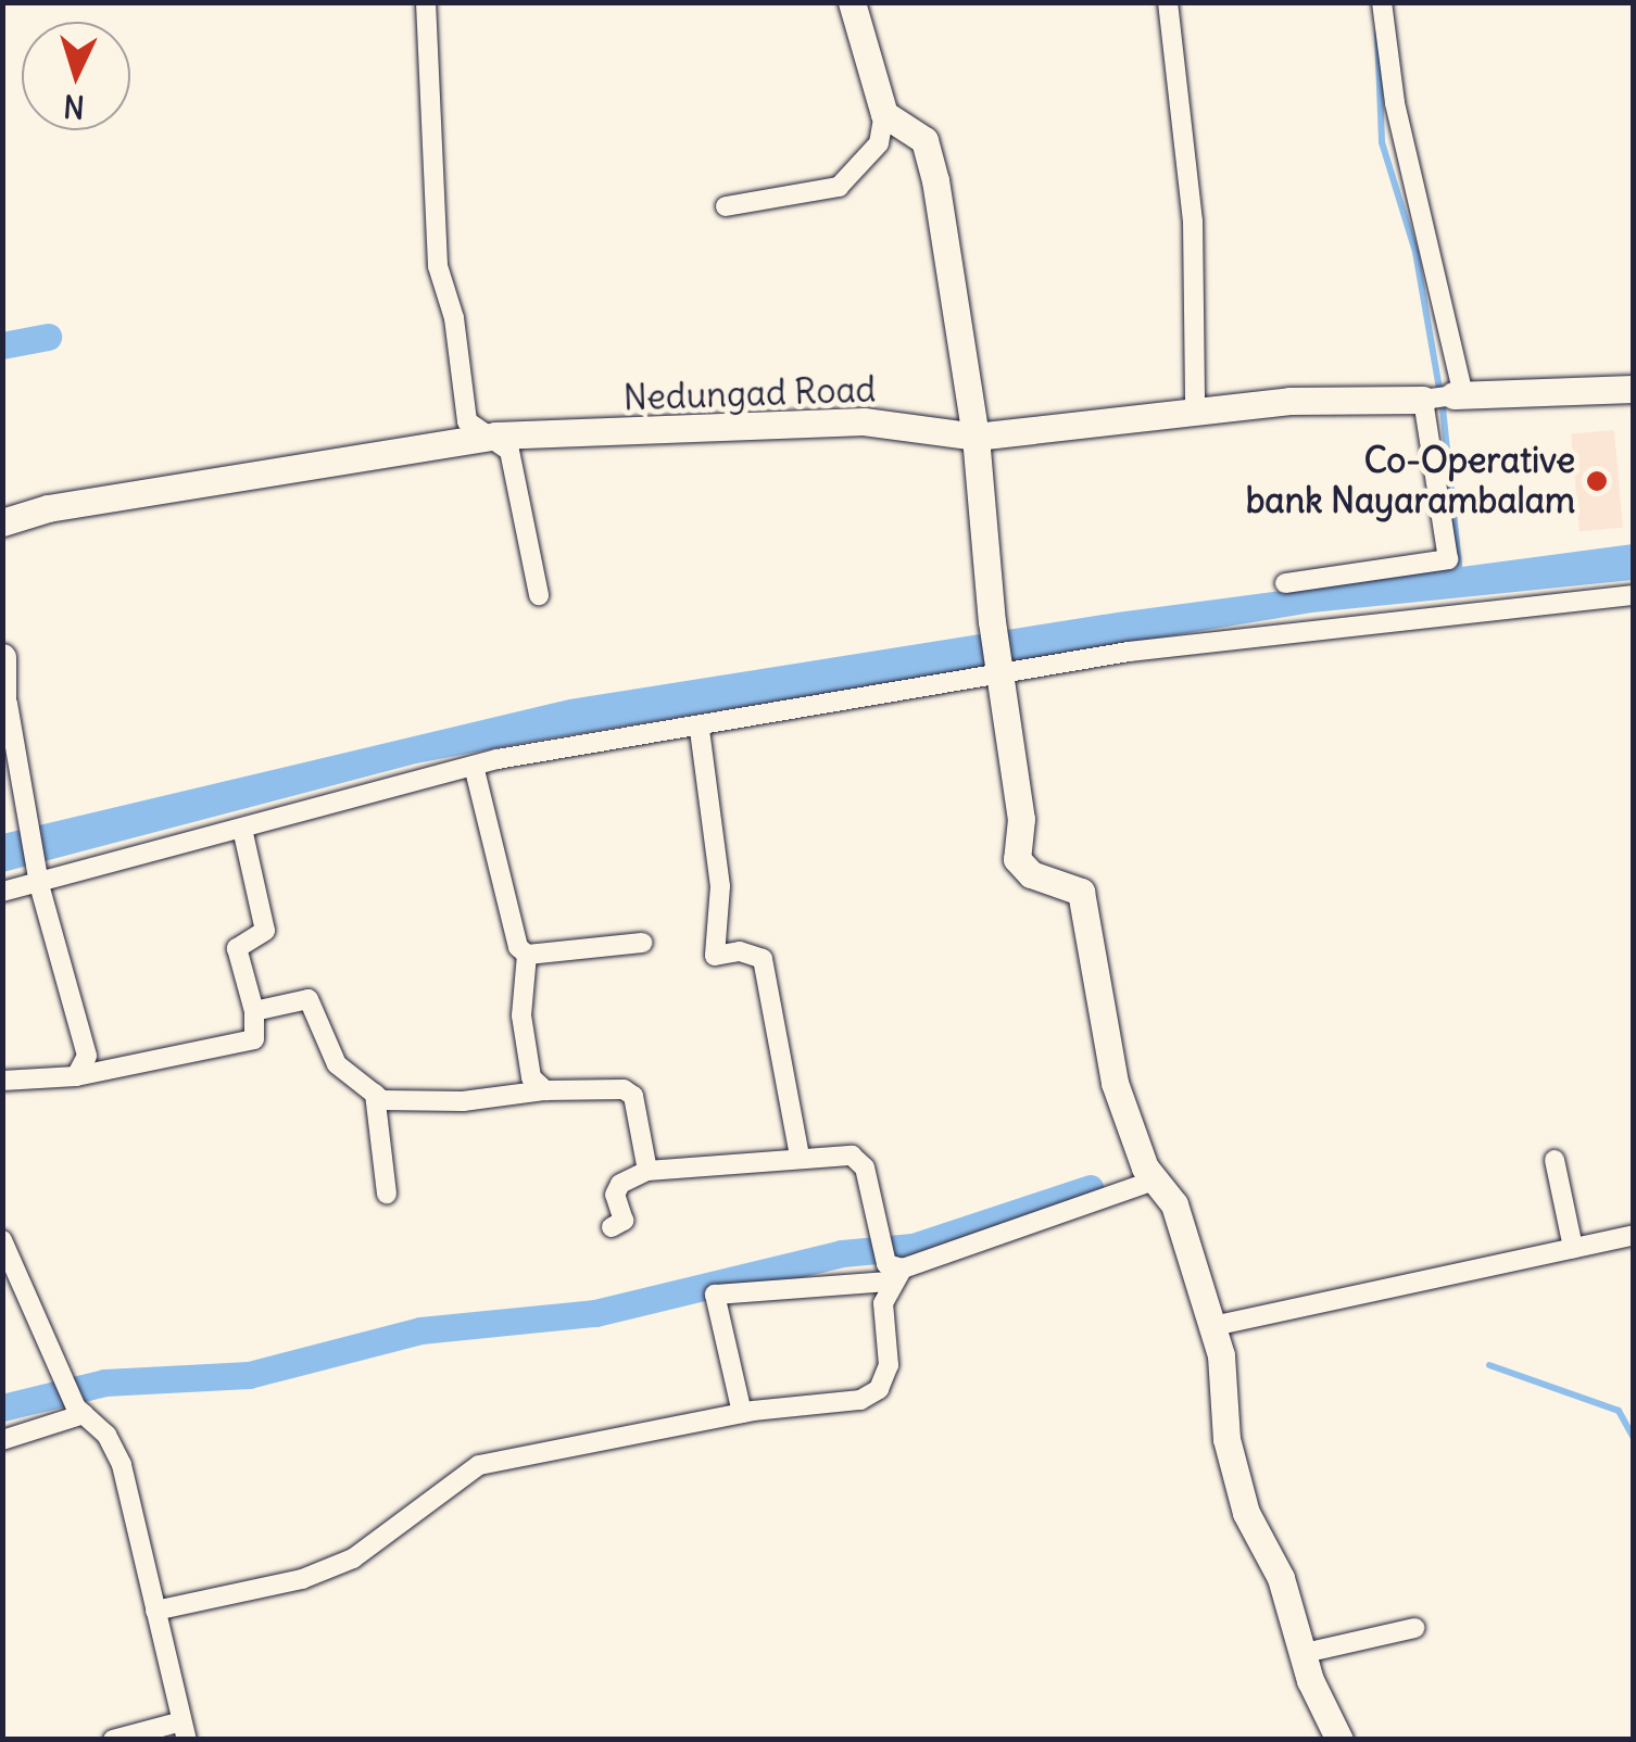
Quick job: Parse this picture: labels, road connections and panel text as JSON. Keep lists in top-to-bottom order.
{
  "streets": {
    "street": ["Nedungad Road"]
  },
  "places": ["Co-Operative bank Nayarambalam"],
  "north": "bottom"
}
